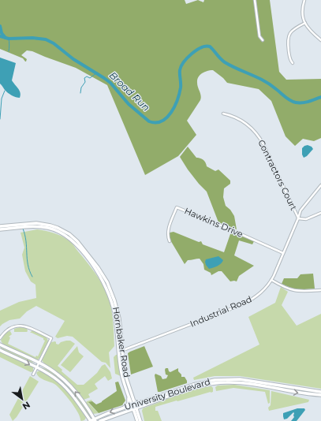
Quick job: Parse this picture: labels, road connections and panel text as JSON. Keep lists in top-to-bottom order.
{
  "streets": {
    "main road": ["Hornbaker Road", "University Boulevard"],
    "street": ["Contractors Court", "Hawkins Drive", "Industrial Road"]
  },
  "crossings": [
    ["Contractors Court", "Industrial Road"],
    ["Hawkins Drive", "Industrial Road"],
    ["Industrial Road", "Hornbaker Road"],
    ["Hornbaker Road", "University Boulevard"]
  ],
  "water": ["Broad Run"],
  "north": "bottom right"
}
